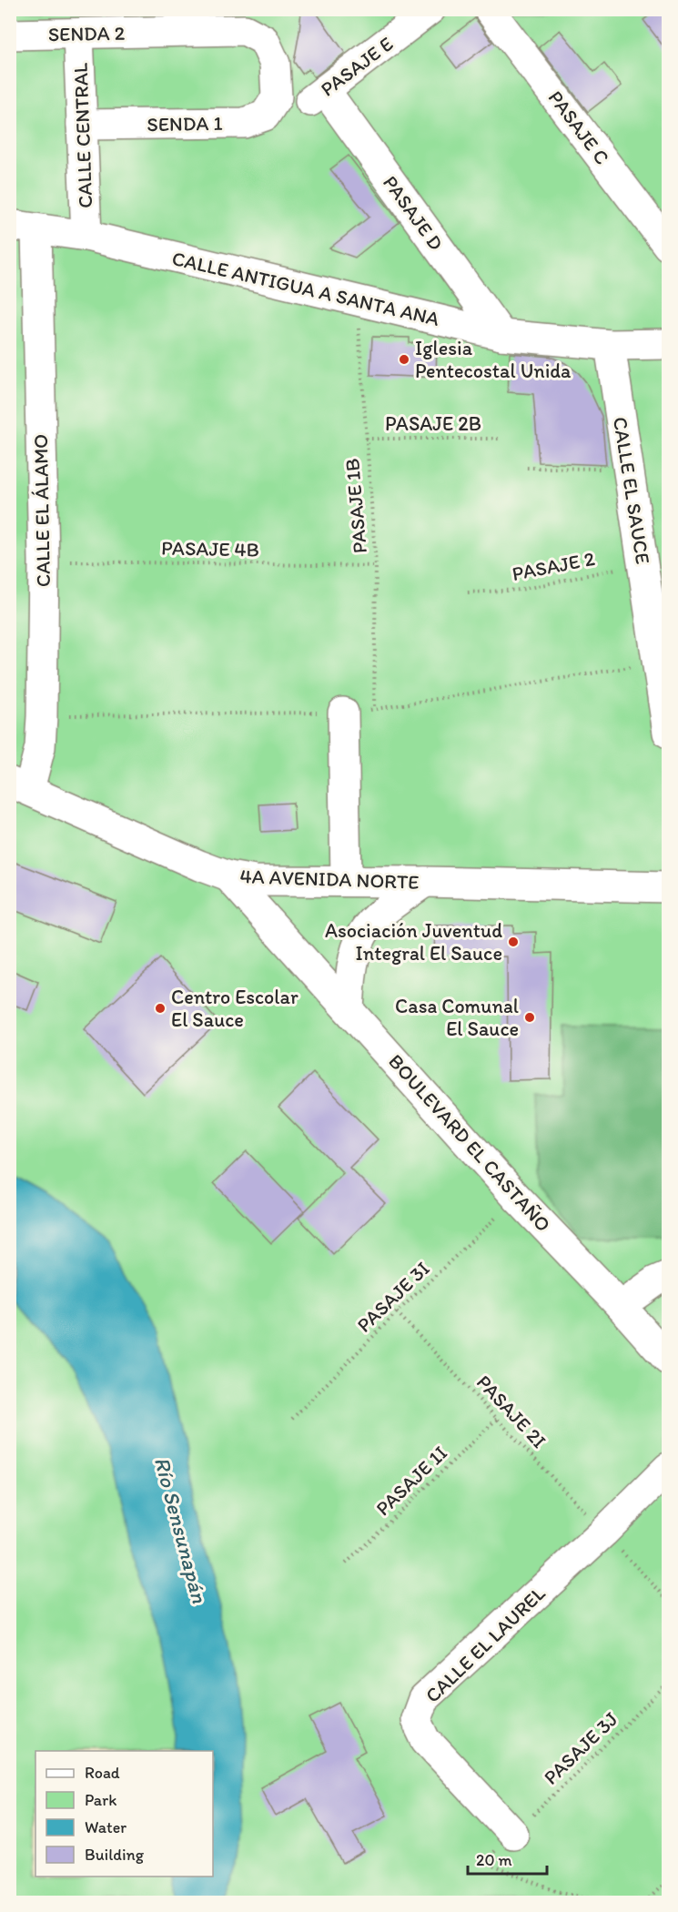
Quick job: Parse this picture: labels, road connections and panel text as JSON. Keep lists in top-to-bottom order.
{
  "streets": {
    "street": [
      "SENDA 2",
      "PASAJE E",
      "SENDA 1",
      "PASAJE C",
      "CALLE CENTRAL",
      "PASAJE D",
      "CALLE ANTIGUA A SANTA ANA",
      "CALLE EL SAUCE",
      "CALLE EL ÁLAMO",
      "4A AVENIDA NORTE",
      "BOULEVARD EL CASTAÑO",
      "CALLE EL LAUREL"
    ],
    "path": [
      "PASAJE 2B",
      "PASAJE 1B",
      "PASAJE 4B",
      "PASAJE 2",
      "PASAJE 3I",
      "PASAJE 2I",
      "PASAJE 1I",
      "PASAJE 3J"
    ]
  },
  "crossings": [
    ["SENDA 2", "SENDA 1"],
    ["SENDA 2", "CALLE CENTRAL"],
    ["PASAJE E", "PASAJE D"],
    ["SENDA 1", "CALLE CENTRAL"],
    ["CALLE CENTRAL", "CALLE ANTIGUA A SANTA ANA"],
    ["PASAJE D", "CALLE ANTIGUA A SANTA ANA"],
    ["CALLE ANTIGUA A SANTA ANA", "CALLE EL SAUCE"],
    ["CALLE ANTIGUA A SANTA ANA", "PASAJE 1B"],
    ["CALLE ANTIGUA A SANTA ANA", "CALLE EL ÁLAMO"],
    ["PASAJE 2B", "PASAJE 1B"],
    ["CALLE EL SAUCE", "PASAJE 2"],
    ["PASAJE 1B", "PASAJE 4B"],
    ["CALLE EL ÁLAMO", "PASAJE 4B"],
    ["CALLE EL ÁLAMO", "4A AVENIDA NORTE"],
    ["4A AVENIDA NORTE", "BOULEVARD EL CASTAÑO"],
    ["BOULEVARD EL CASTAÑO", "PASAJE 3I"],
    ["PASAJE 3I", "PASAJE 2I"],
    ["PASAJE 2I", "PASAJE 1I"],
    ["PASAJE 2I", "CALLE EL LAUREL"],
    ["CALLE EL LAUREL", "PASAJE 3J"]
  ],
  "water": ["Río Sensunapán"],
  "places": [
    "Iglesia Pentecostal Unida",
    "Asociación Juventud Integral El Sauce",
    "Centro Escolar El Sauce",
    "Casa Comunal El Sauce"
  ],
  "legend": [
    "Road",
    "Park",
    "Water",
    "Building"
  ],
  "scale_bar": "20 m"
}
